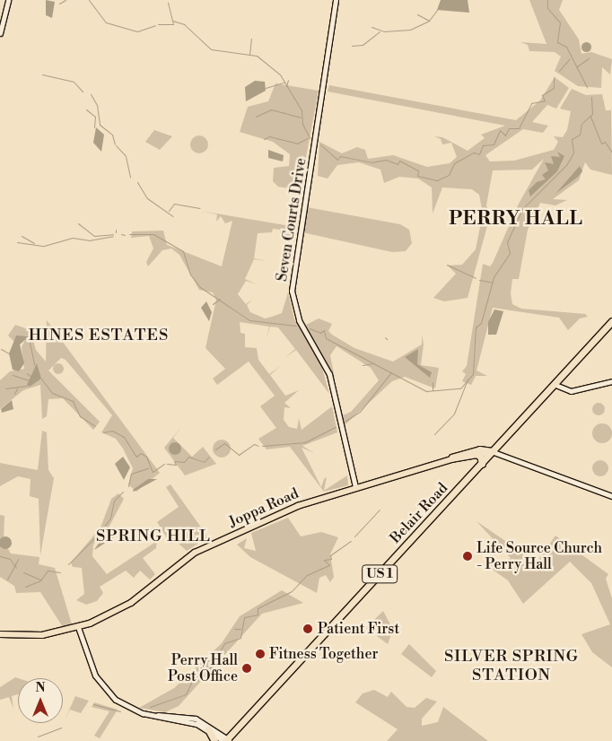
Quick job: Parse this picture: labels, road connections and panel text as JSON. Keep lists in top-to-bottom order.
{
  "streets": {
    "highway": ["Belair Road", "US 1"],
    "main road": ["Joppa Road"],
    "street": ["Seven Courts Drive"]
  },
  "crossings": [
    ["Seven Courts Drive", "Joppa Road"],
    ["Joppa Road", "Belair Road"]
  ],
  "districts": [
    "PERRY HALL",
    "HINES ESTATES",
    "SPRING HILL",
    "SILVER SPRING STATION"
  ],
  "places": [
    "Life Source Church - Perry Hall",
    "Patient First",
    "Fitness Together",
    "Perry Hall Post Office"
  ],
  "north": "top"
}
